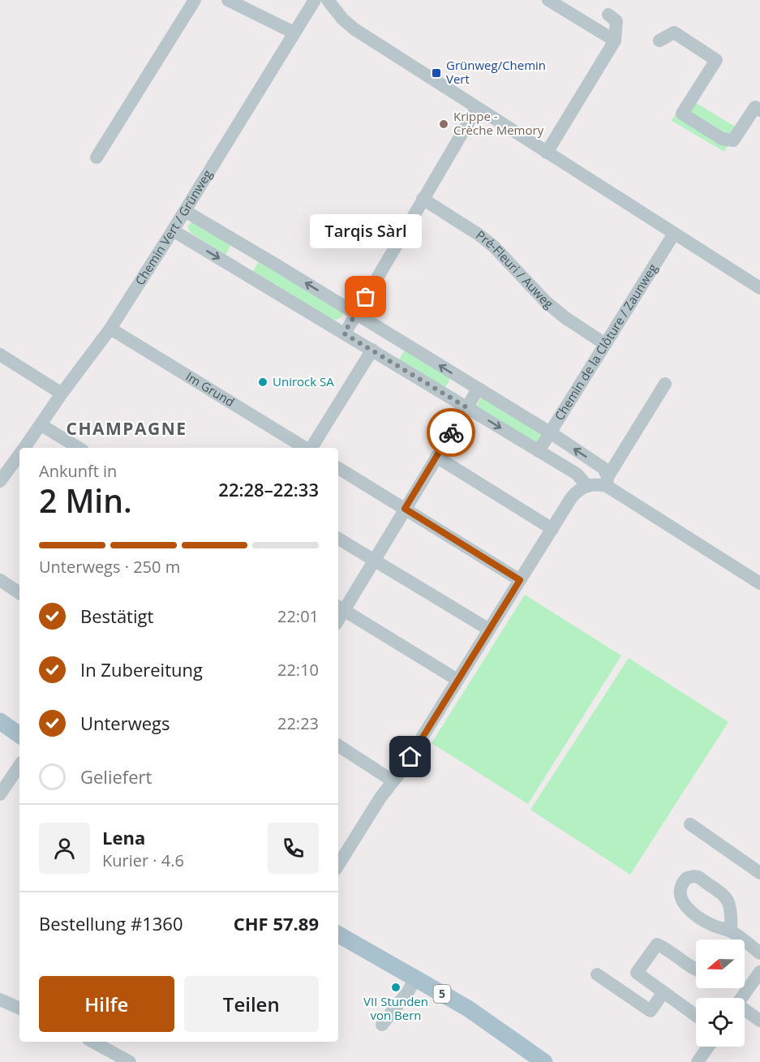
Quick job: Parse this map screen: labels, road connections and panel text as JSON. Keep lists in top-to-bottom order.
{
  "streets": {
    "main road": ["5"],
    "street": [
      "Chemin Vert / Grünweg",
      "Pré-Fleuri / Auweg",
      "Chemin de la Clôture / Zaunweg",
      "Im Grund"
    ]
  },
  "crossings": [
    ["Chemin Vert / Grünweg", "Im Grund"],
    ["Pré-Fleuri / Auweg", "Chemin de la Clôture / Zaunweg"]
  ],
  "districts": ["CHAMPAGNE"],
  "places": {
    "transit": ["Grünweg/Chemin Vert"],
    "other": [
      "Krippe - Crèche Memory",
      "Tarqis Sàrl",
      "Unirock SA",
      "VII Stunden von Bern"
    ]
  },
  "north": "left",
  "page": {
    "bubble": "Tarqis Sàrl",
    "heading": ["2 Min.", "Ankunft in", "22:28–22:33"],
    "panel": [
      "Lena",
      "Kurier · 4.6",
      "Bestellung #1360",
      "CHF 57.89"
    ],
    "bar": "Unterwegs · 250 m",
    "list": [
      ["Bestätigt", "22:01"],
      ["In Zubereitung", "22:10"],
      ["Unterwegs", "22:23"],
      "Geliefert"
    ],
    "buttons": ["Hilfe", "Teilen"]
  }
}
